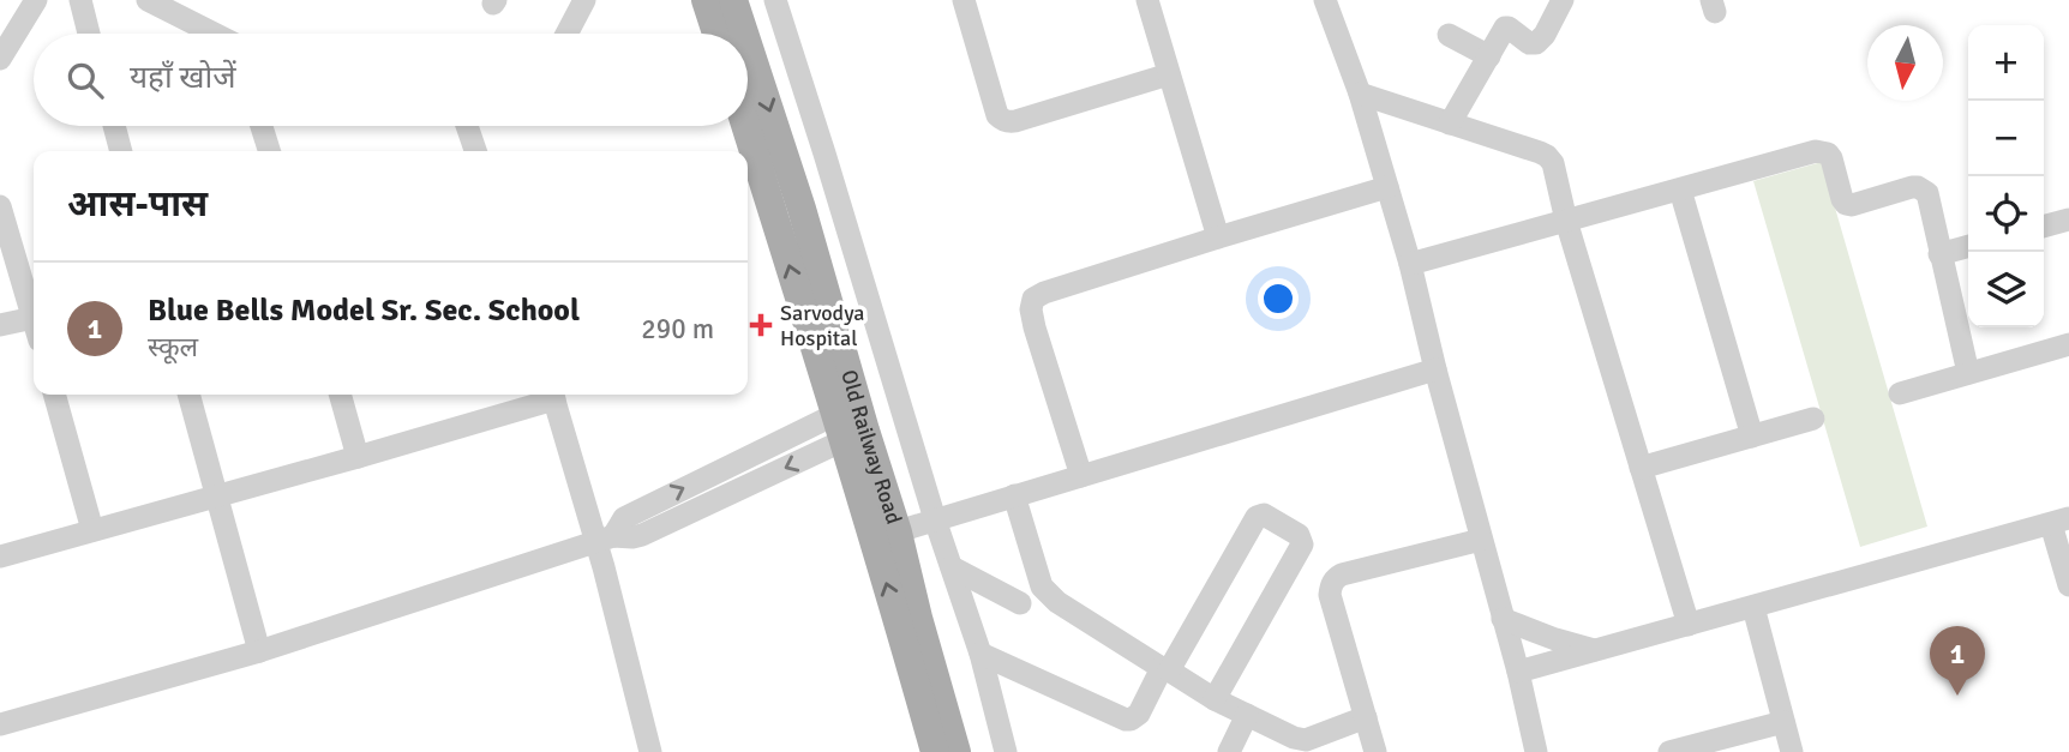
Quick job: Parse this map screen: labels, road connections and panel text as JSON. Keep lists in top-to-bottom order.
{
  "streets": {
    "main road": ["Old Railway Road"]
  },
  "places": {
    "health": ["Sarvodya Hospital"]
  },
  "north": "bottom",
  "page": {
    "map_buttons": ["+", "−"],
    "search": "यहाँ खोजें",
    "heading": "आस-पास",
    "list": [
      {
        "mark": "1",
        "name": "Blue Bells Model Sr. Sec. School",
        "note": "स्कूल",
        "value": "290 m"
      }
    ],
    "pins": "1"
  }
}
